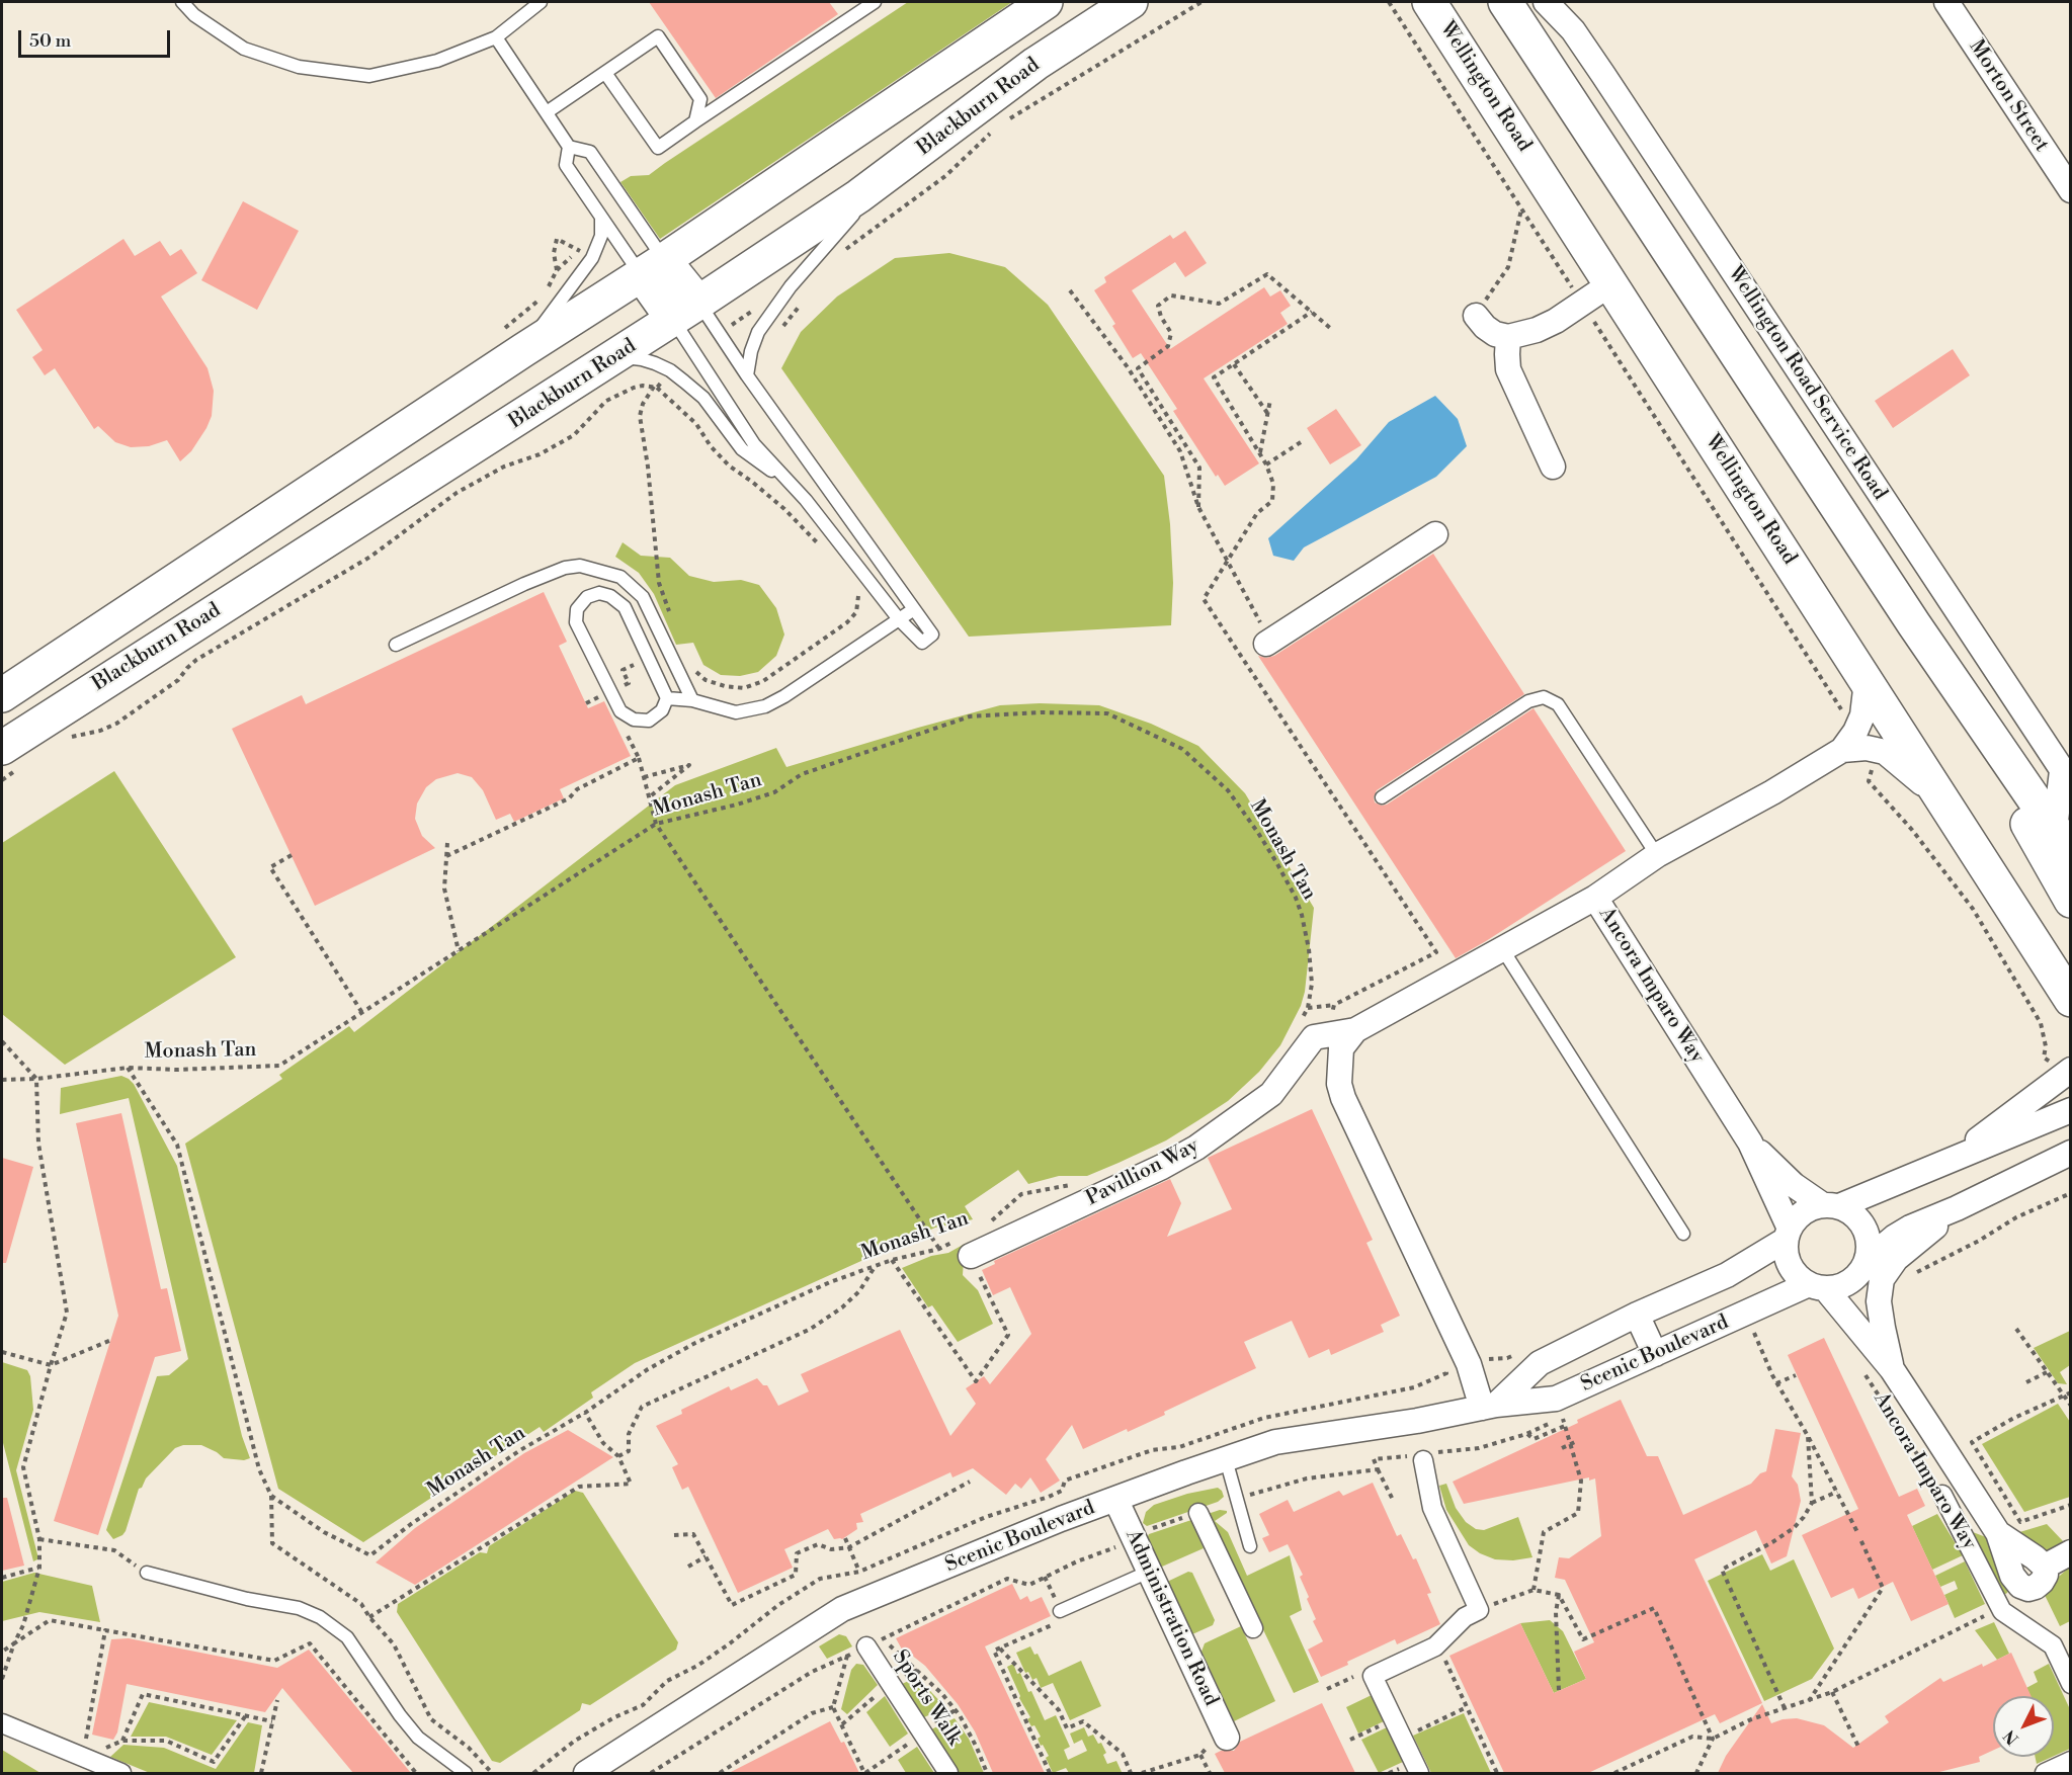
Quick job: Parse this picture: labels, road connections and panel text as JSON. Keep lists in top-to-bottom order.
{
  "streets": {
    "main road": ["Wellington Road", "Blackburn Road"],
    "street": [
      "Morton Street",
      "Wellington Road Service Road",
      "Ancora Imparo Way",
      "Pavillion Way",
      "Scenic Boulevard",
      "Administration Road",
      "Sports Walk"
    ],
    "path": ["Monash Tan"]
  },
  "crossings": [
    ["Monash Tan", "Pavillion Way"],
    ["Ancora Imparo Way", "Pavillion Way"],
    ["Ancora Imparo Way", "Scenic Boulevard"],
    ["Scenic Boulevard", "Administration Road"],
    ["Scenic Boulevard", "Sports Walk"]
  ],
  "scale_bar": "50 m",
  "north": "bottom left"
}
